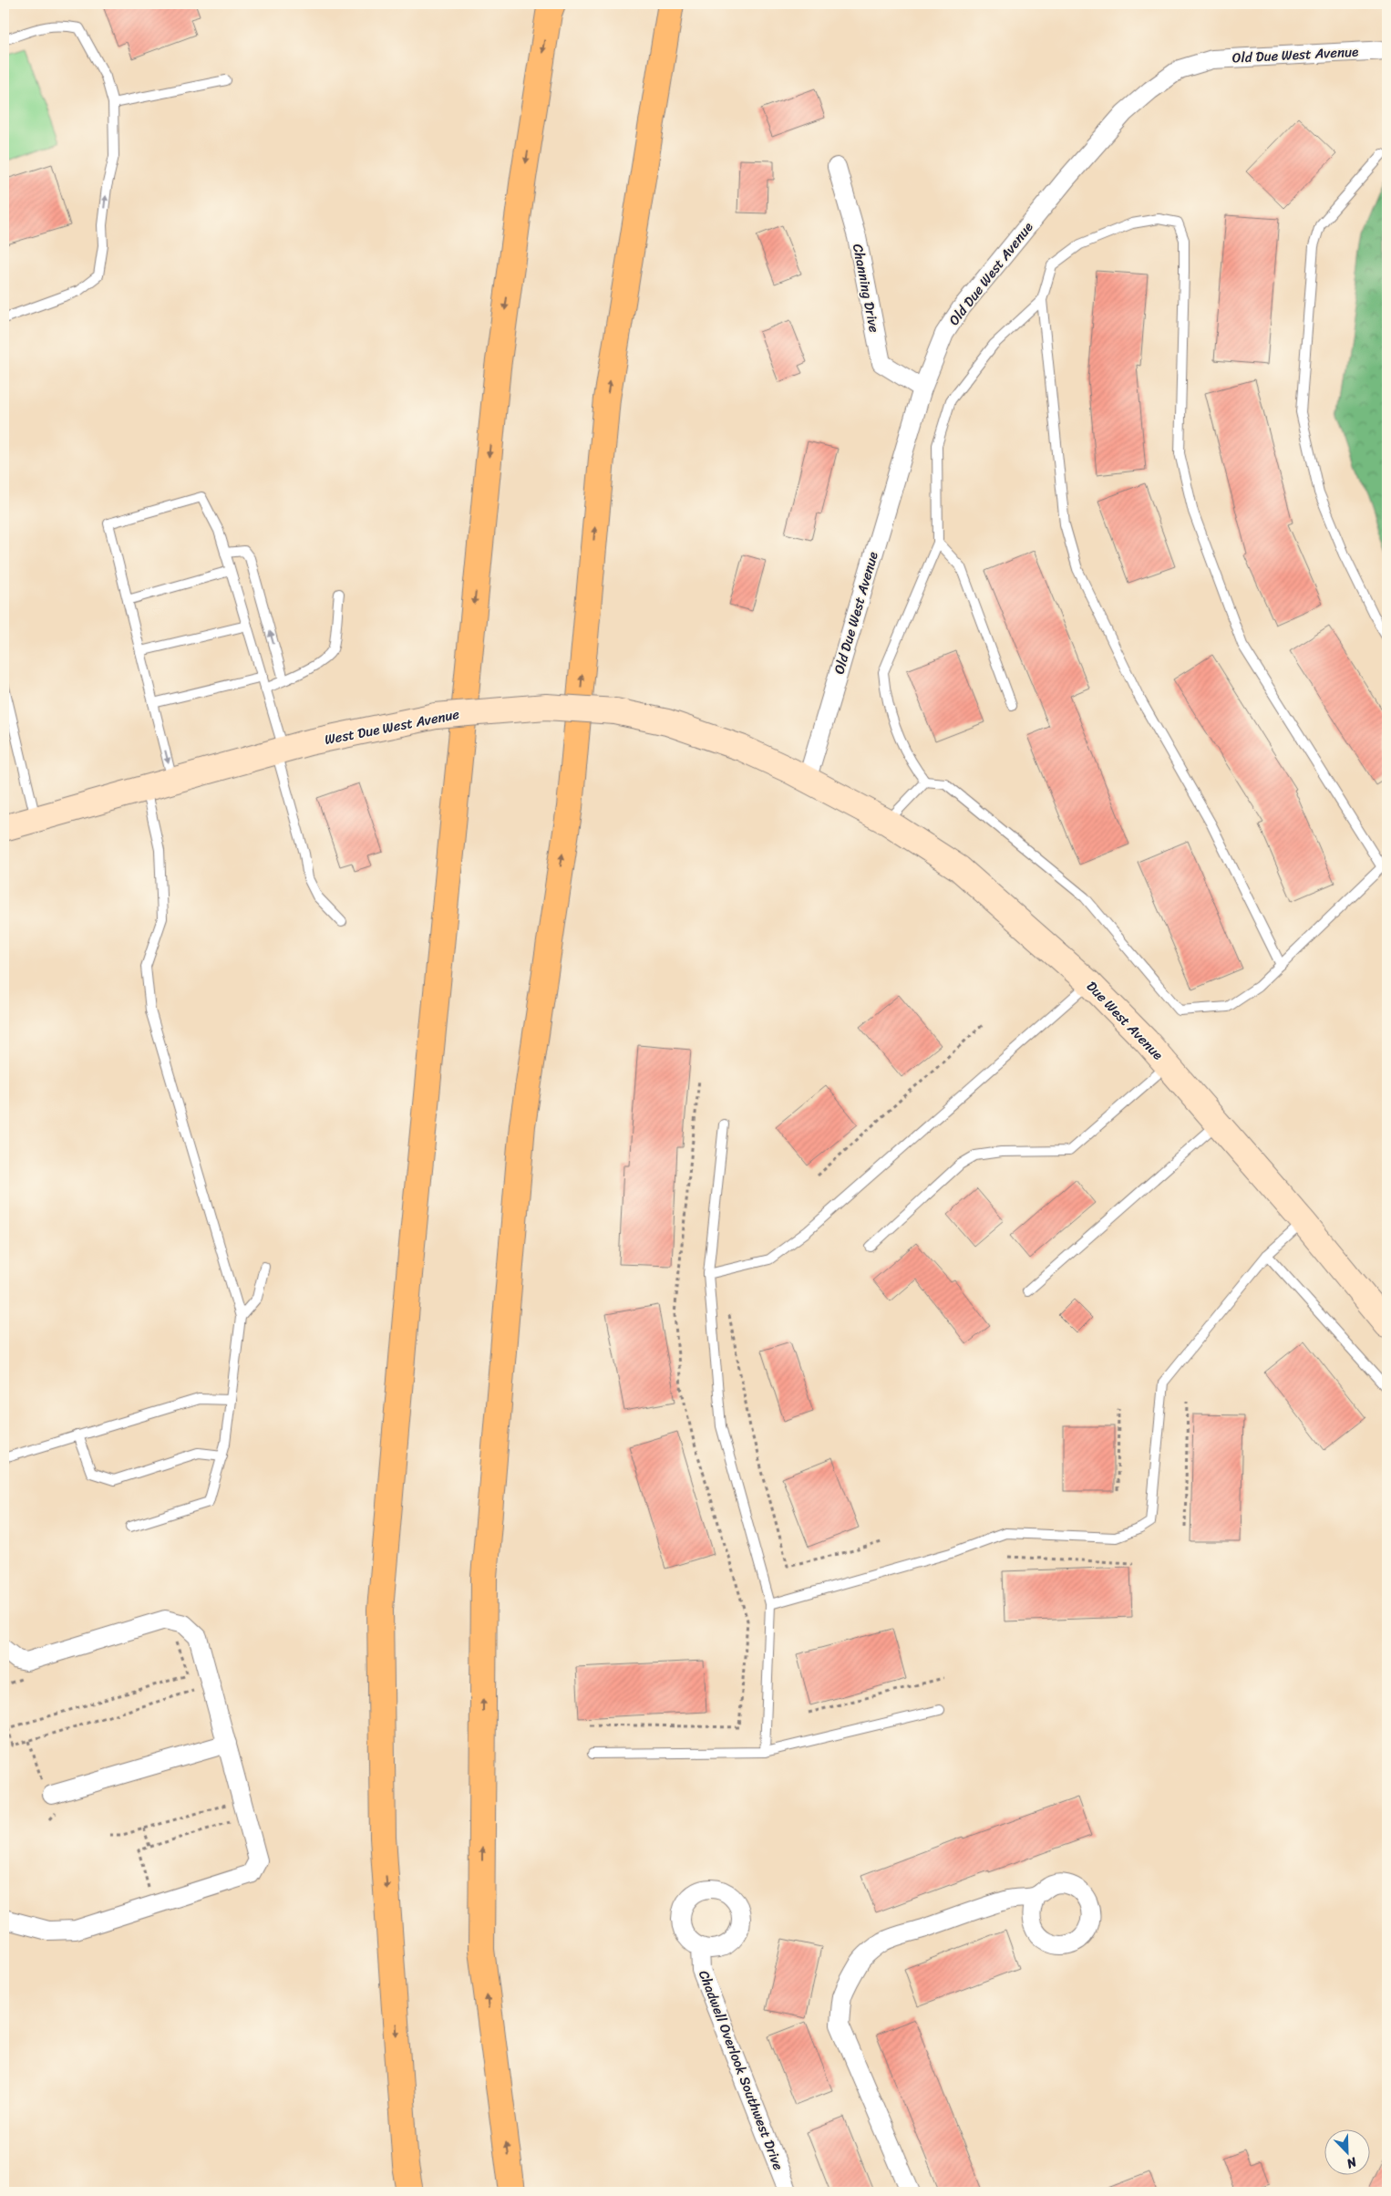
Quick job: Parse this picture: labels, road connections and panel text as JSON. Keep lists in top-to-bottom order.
{
  "streets": {
    "main road": ["West Due West Avenue", "Due West Avenue"],
    "street": ["Old Due West Avenue", "Channing Drive", "Chadwell Overlook Southwest Drive"]
  },
  "crossings": [
    ["Old Due West Avenue", "Channing Drive"],
    ["Old Due West Avenue", "West Due West Avenue"],
    ["Old Due West Avenue", "Due West Avenue"],
    ["West Due West Avenue", "Due West Avenue"]
  ],
  "north": "bottom right"
}
